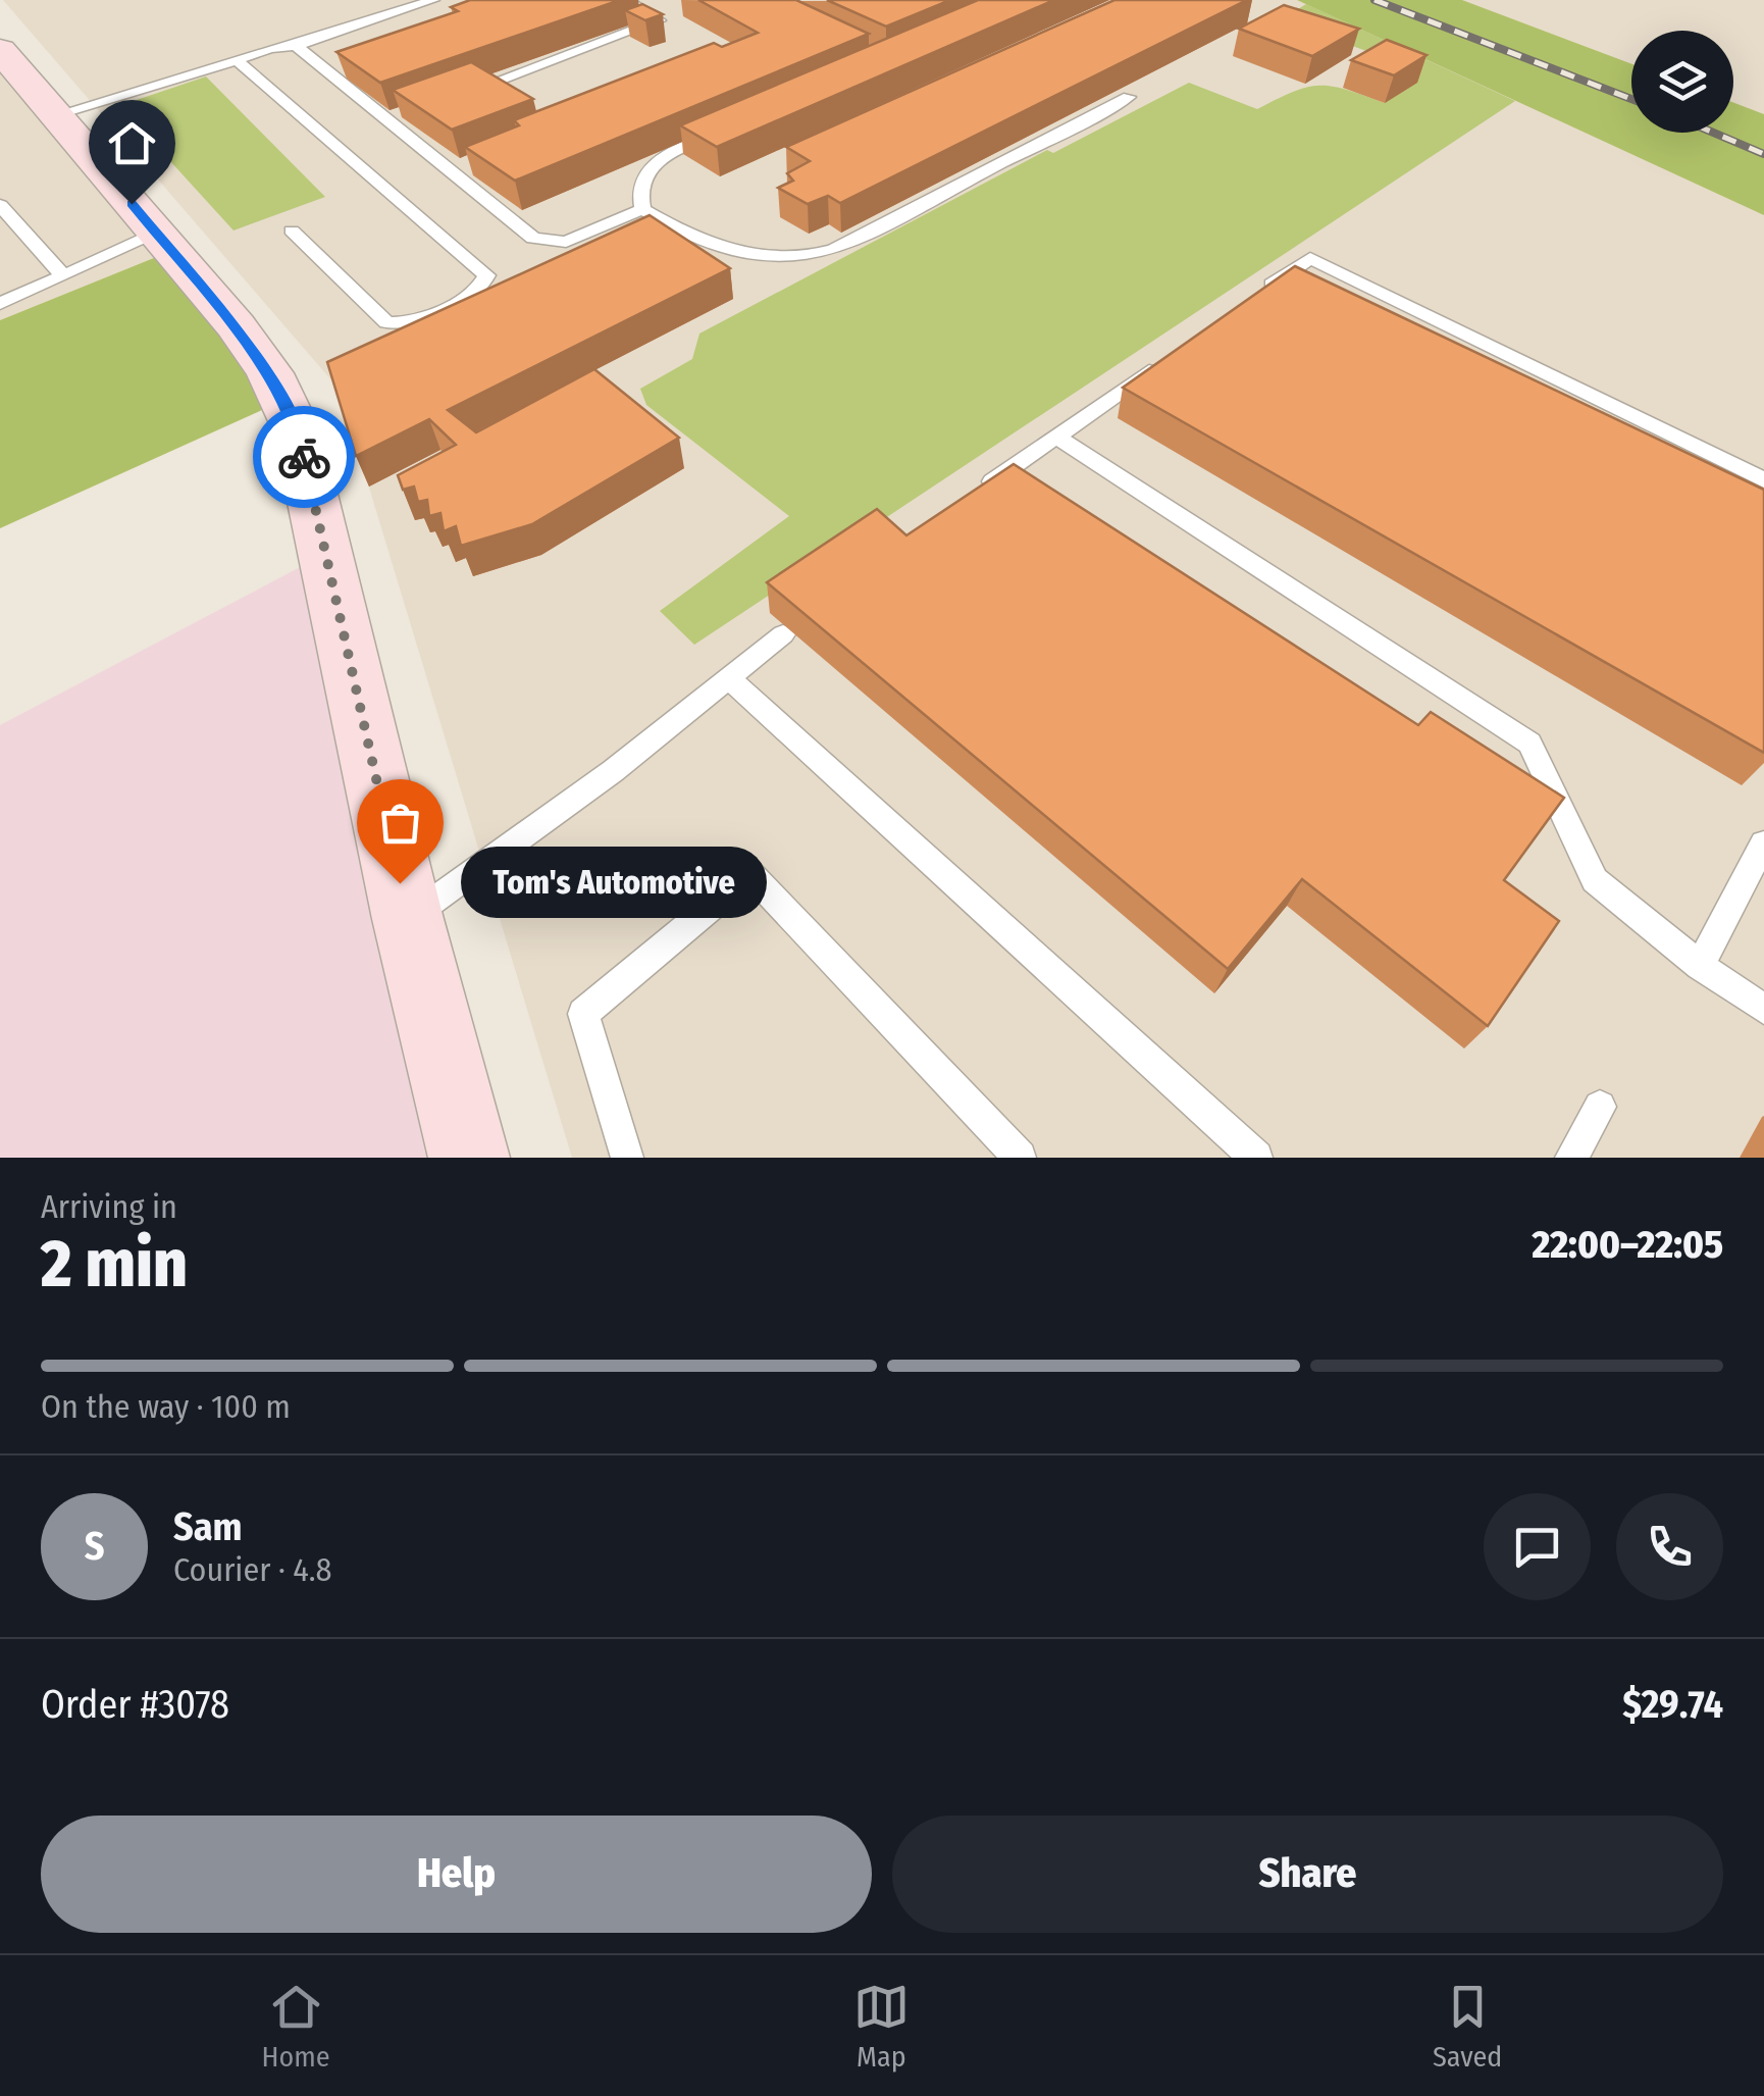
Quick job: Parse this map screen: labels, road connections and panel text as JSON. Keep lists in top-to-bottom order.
{
  "places": ["Tom's Automotive"],
  "page": {
    "bubble": "Tom's Automotive",
    "heading": ["2 min", "Arriving in", "22:00–22:05"],
    "panel": [
      "Sam",
      "Courier · 4.8",
      "Order #3078",
      "$29.74"
    ],
    "bar": "On the way · 100 m",
    "round": "S",
    "buttons": ["Help", "Share"],
    "tabs": ["Home", "Map", "Saved"]
  }
}
